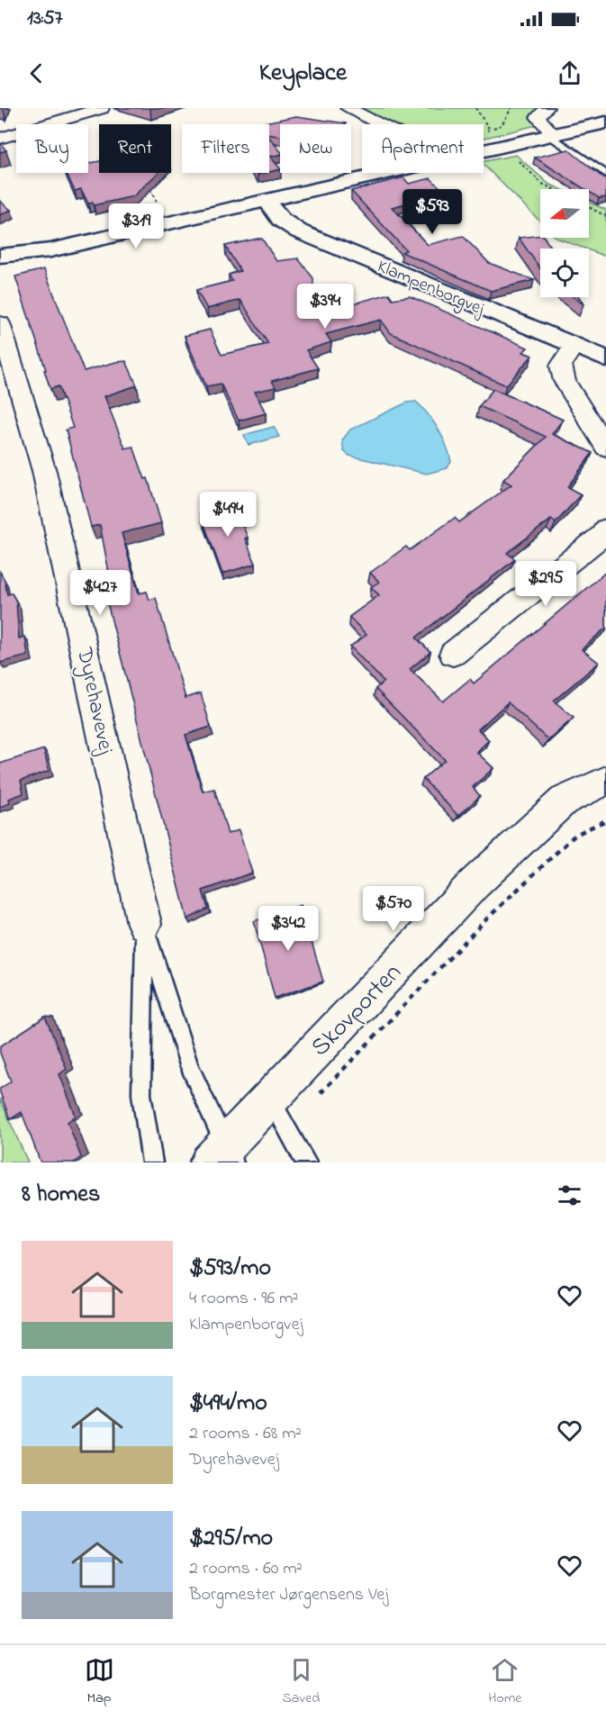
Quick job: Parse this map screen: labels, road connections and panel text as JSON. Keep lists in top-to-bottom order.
{
  "streets": {
    "street": ["Klampenborgvej", "Dyrehavevej", "Skovporten"]
  },
  "crossings": [
    ["Dyrehavevej", "Skovporten"]
  ],
  "north": "left",
  "page": {
    "status": "13:57",
    "header": "Keyplace",
    "chip": [
      "Buy",
      "Rent",
      "Filters",
      "New",
      "Apartment"
    ],
    "price": [
      "$593",
      "$319",
      "$394",
      "$494",
      "$295",
      "$427",
      "$570",
      "$342"
    ],
    "heading": "8 homes",
    "list": [
      {
        "name": "$593/mo",
        "note": "4 rooms · 96 m² · Klampenborgvej"
      },
      {
        "name": "$494/mo",
        "note": "2 rooms · 68 m² · Dyrehavevej"
      },
      {
        "name": "$295/mo",
        "note": "2 rooms · 60 m² · Borgmester Jørgensens Vej"
      }
    ],
    "tabs": ["Map", "Saved", "Home"]
  }
}
